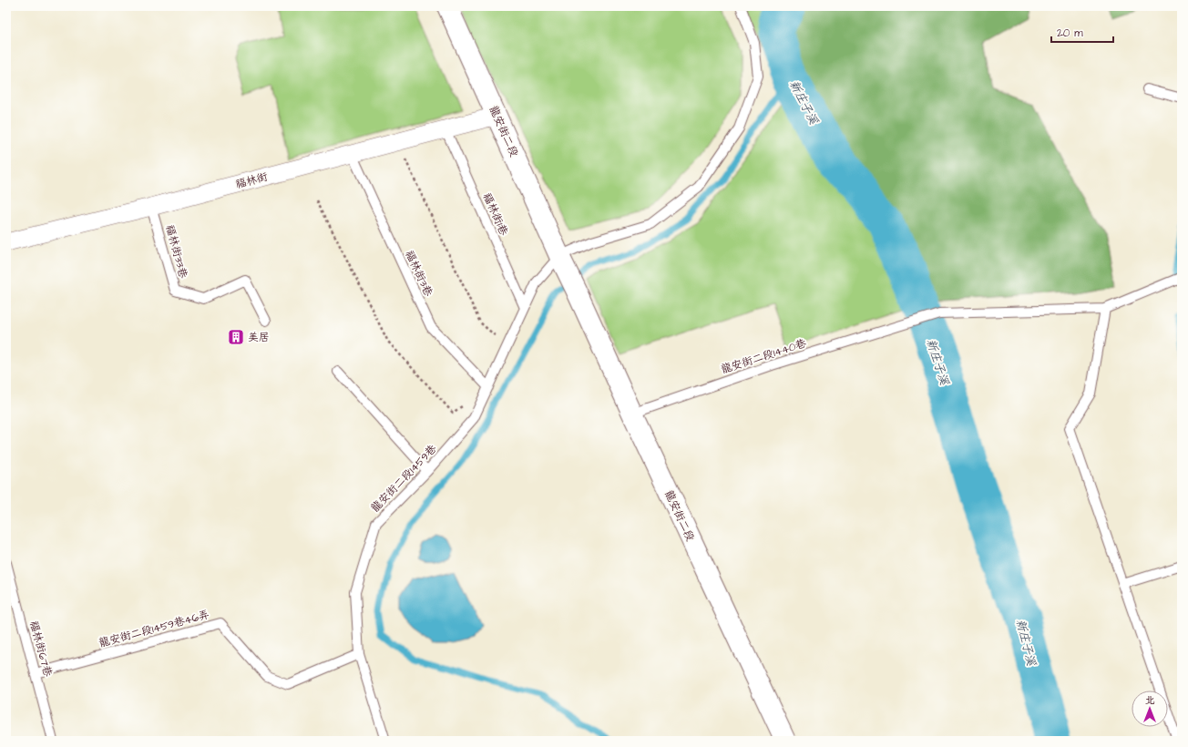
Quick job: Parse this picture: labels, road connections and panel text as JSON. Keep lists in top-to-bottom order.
{
  "streets": {
    "street": ["龍安街二段", "福林街"],
    "lane": [
      "福林街1巷",
      "福林街33巷",
      "福林街3巷",
      "龍安街二段1440巷",
      "龍安街二段1459巷",
      "龍安街二段1459巷46弄",
      "福林街67巷"
    ]
  },
  "crossings": [
    ["龍安街二段", "福林街"],
    ["龍安街二段", "龍安街二段1440巷"],
    ["龍安街二段", "龍安街二段1459巷"],
    ["福林街", "福林街1巷"],
    ["福林街", "福林街33巷"],
    ["福林街", "福林街3巷"],
    ["福林街1巷", "龍安街二段1459巷"],
    ["福林街3巷", "龍安街二段1459巷"],
    ["龍安街二段1459巷", "龍安街二段1459巷46弄"],
    ["龍安街二段1459巷46弄", "福林街67巷"]
  ],
  "water": ["新庄子溪"],
  "places": {
    "building": ["美居"]
  },
  "scale_bar": "20 m",
  "north": "top"
}
